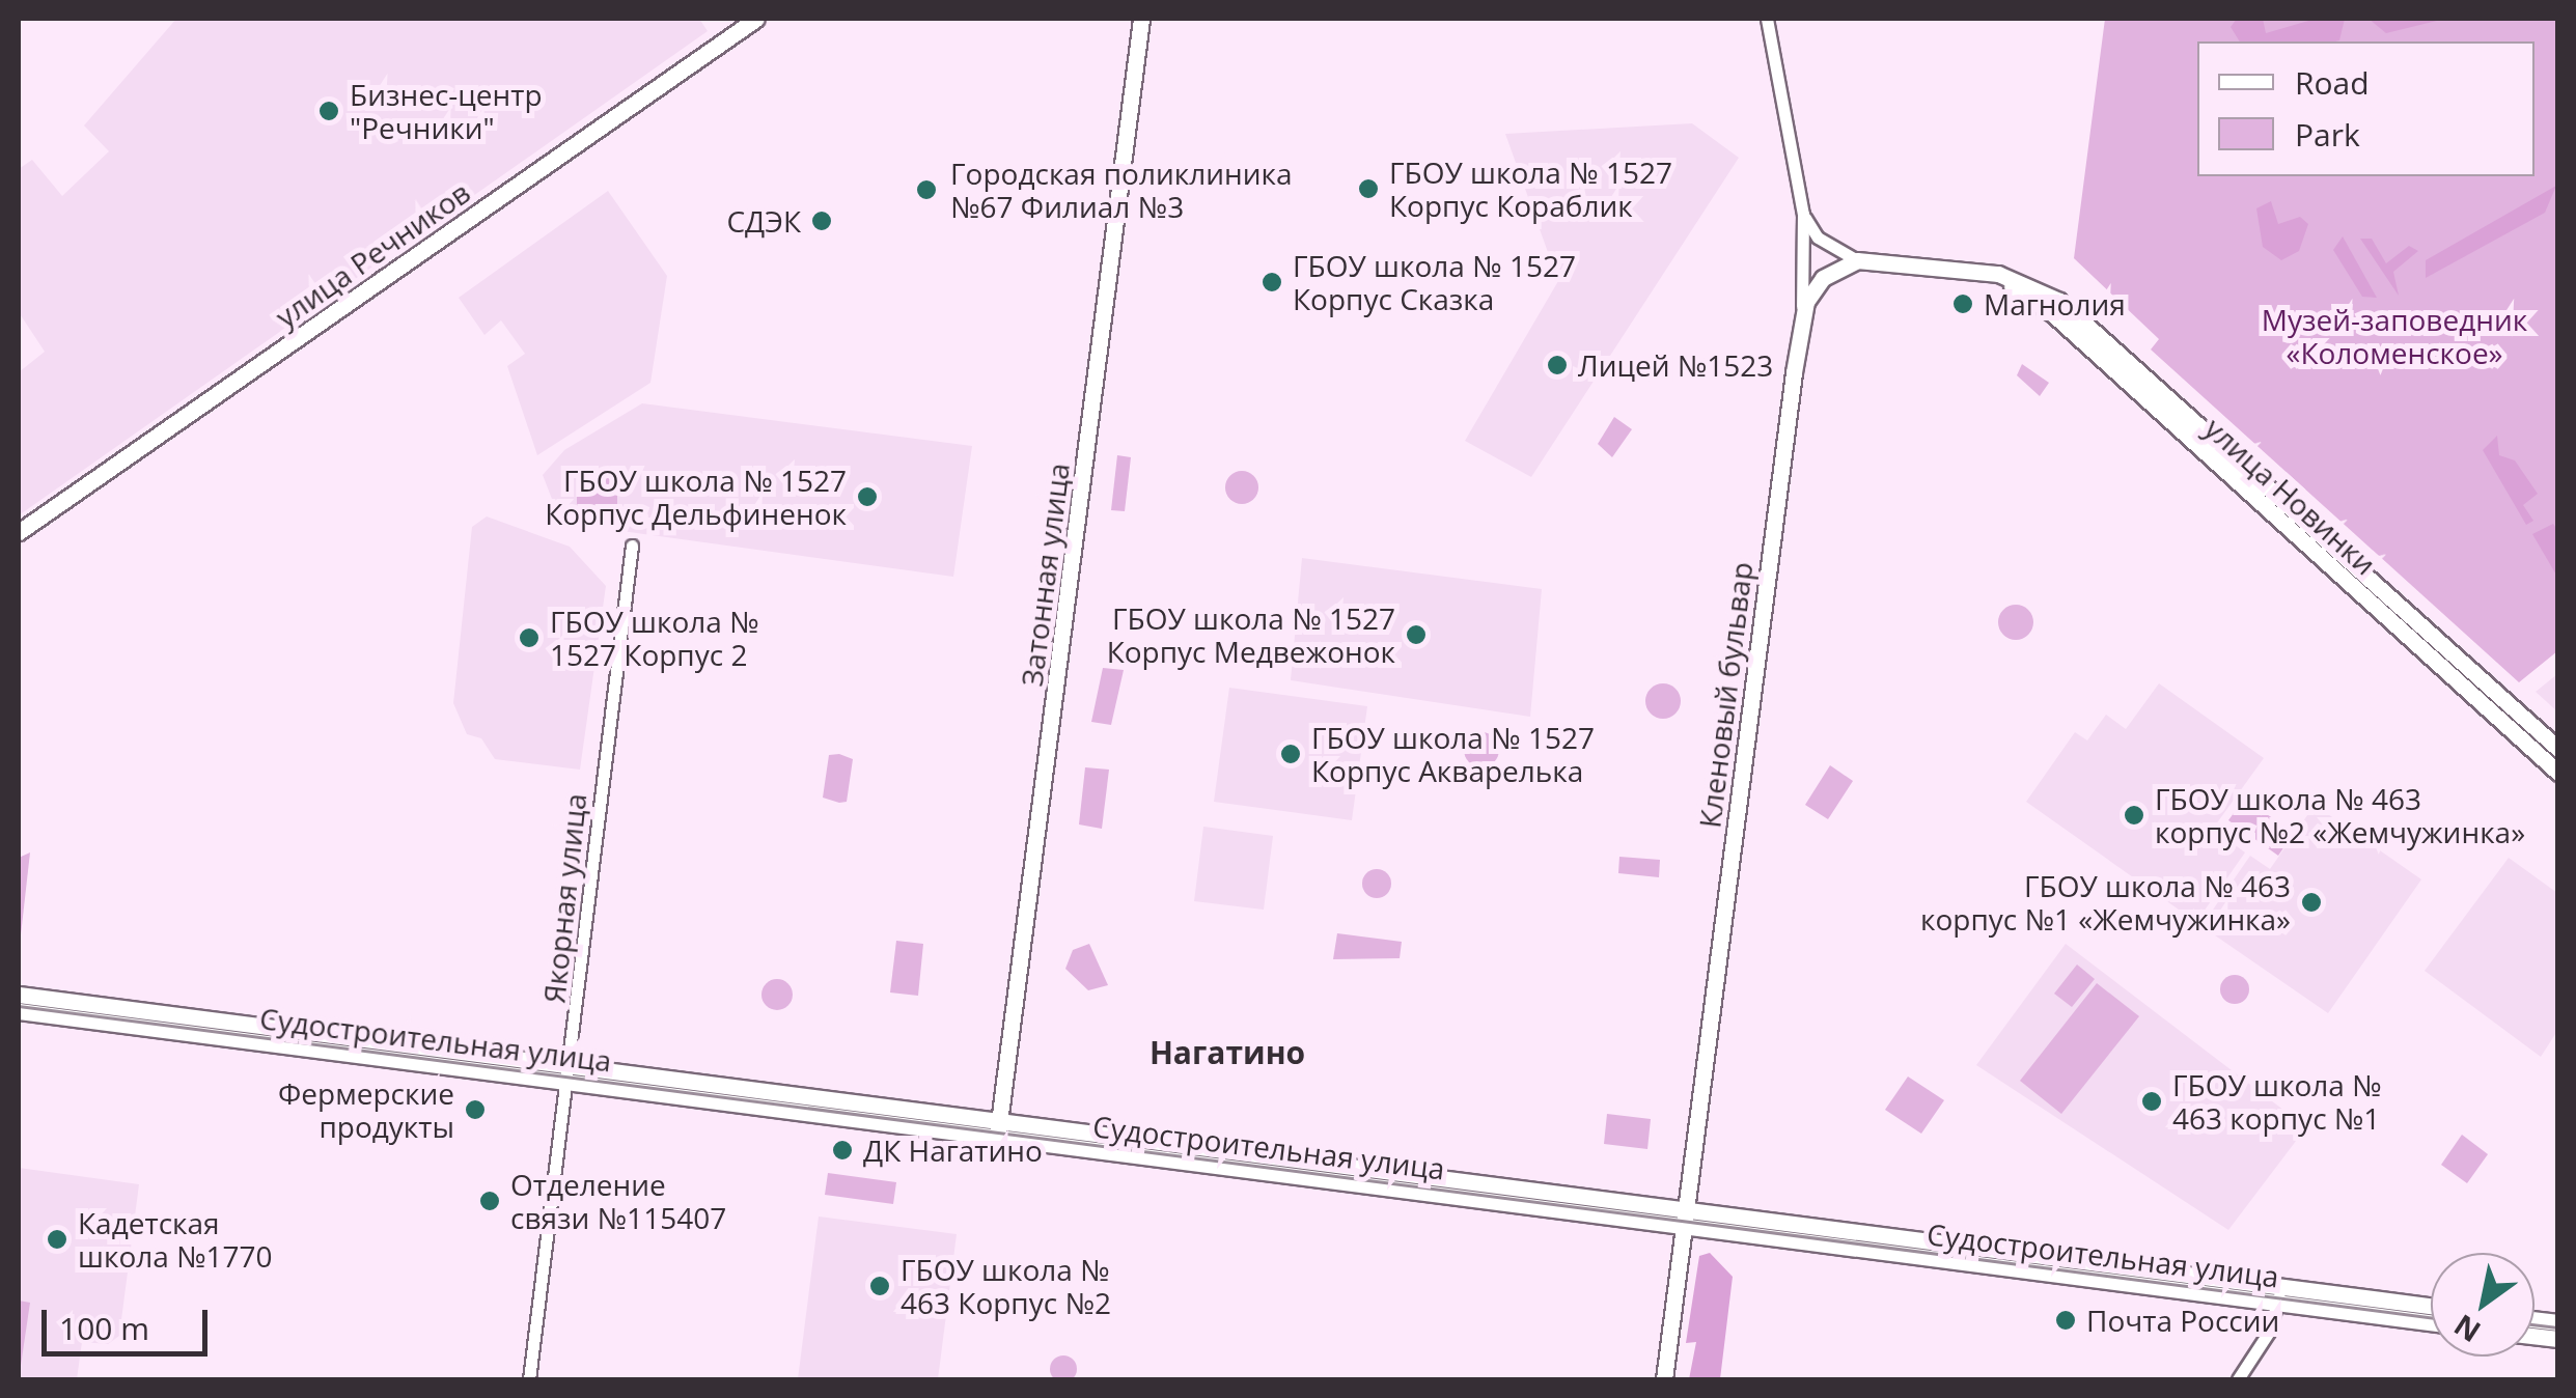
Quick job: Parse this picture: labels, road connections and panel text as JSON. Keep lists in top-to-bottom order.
{
  "streets": {
    "street": [
      "улица Речников",
      "улица Новинки",
      "Затонная улица",
      "Кленовый бульвар",
      "Якорная улица",
      "Судостроительная улица"
    ]
  },
  "crossings": [
    ["улица Новинки", "Кленовый бульвар"],
    ["Затонная улица", "Судостроительная улица"],
    ["Кленовый бульвар", "Судостроительная улица"],
    ["Якорная улица", "Судостроительная улица"]
  ],
  "districts": ["Нагатино"],
  "parks": ["Музей-заповедник «Коломенское»"],
  "places": [
    "Бизнес-центр \"Речники\"",
    "ГБОУ школа № 1527 Корпус Кораблик",
    "Городская поликлиника №67 Филиал №3",
    "СДЭК",
    "ГБОУ школа № 1527 Корпус Сказка",
    "Магнолия",
    "Лицей №1523",
    "ГБОУ школа № 1527 Корпус Дельфиненок",
    "ГБОУ школа № 1527 Корпус Медвежонок",
    "ГБОУ школа № 1527 Корпус 2",
    "ГБОУ школа № 1527 Корпус Акварелька",
    "ГБОУ школа № 463 корпус №2 «Жемчужинка»",
    "ГБОУ школа № 463 корпус №1 «Жемчужинка»",
    "ГБОУ школа № 463 корпус №1",
    "Фермерские продукты",
    "ДК Нагатино",
    "Отделение связи №115407",
    "Кадетская школа №1770",
    "ГБОУ школа № 463 Корпус №2",
    "Почта России"
  ],
  "legend": ["Road", "Park"],
  "scale_bar": "100 m",
  "north": "bottom left"
}
